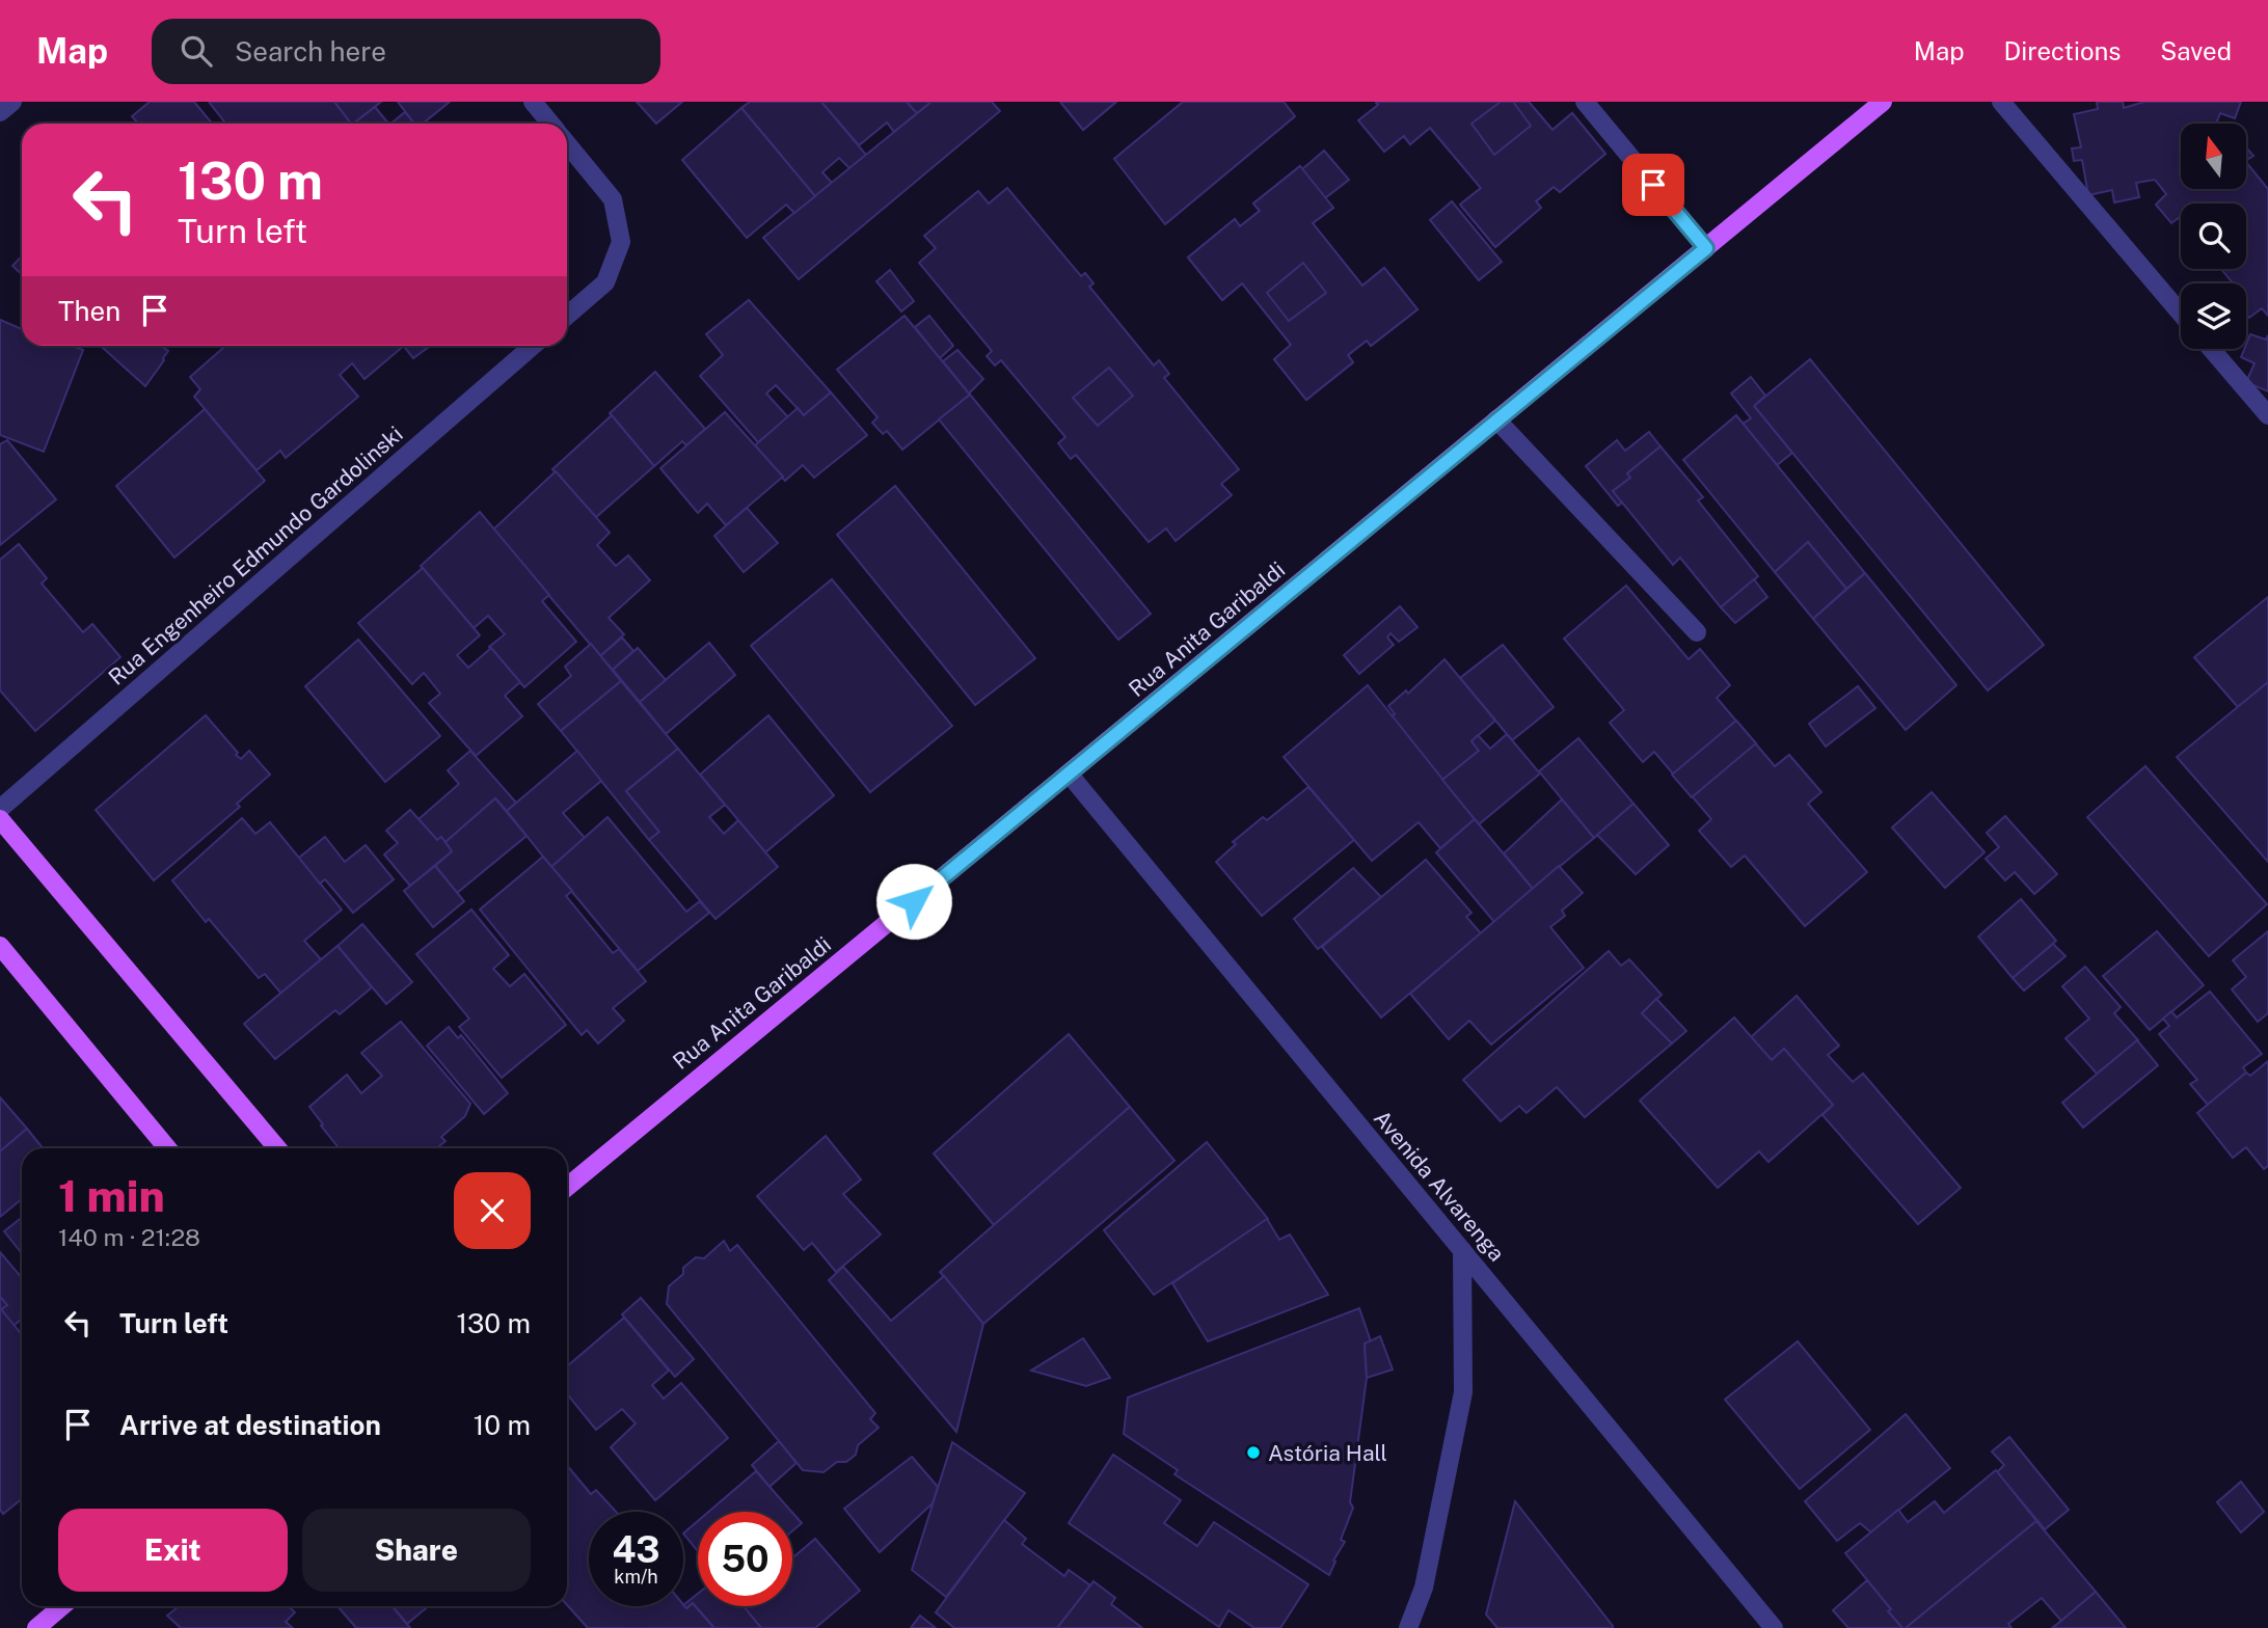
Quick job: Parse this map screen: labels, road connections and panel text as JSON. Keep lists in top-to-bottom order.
{
  "streets": {
    "main road": ["Rua Anita Garibaldi"],
    "street": ["Rua Engenheiro Edmundo Gardolinski", "Avenida Alvarenga"]
  },
  "crossings": [
    ["Rua Anita Garibaldi", "Avenida Alvarenga"]
  ],
  "places": ["Astória Hall"],
  "north": "top",
  "page": {
    "header": "Map",
    "search": "Search here",
    "nav": ["Map", "Directions", "Saved"],
    "turn": ["130 m", "Turn left"],
    "then": "Then",
    "heading": ["1 min", "140 m · 21:28"],
    "list": [
      {
        "name": "Turn left",
        "value": "130 m"
      },
      {
        "name": "Arrive at destination",
        "value": "10 m"
      }
    ],
    "buttons": ["Exit", "Share"],
    "speed": "43 km/h",
    "limit": "50"
  }
}
